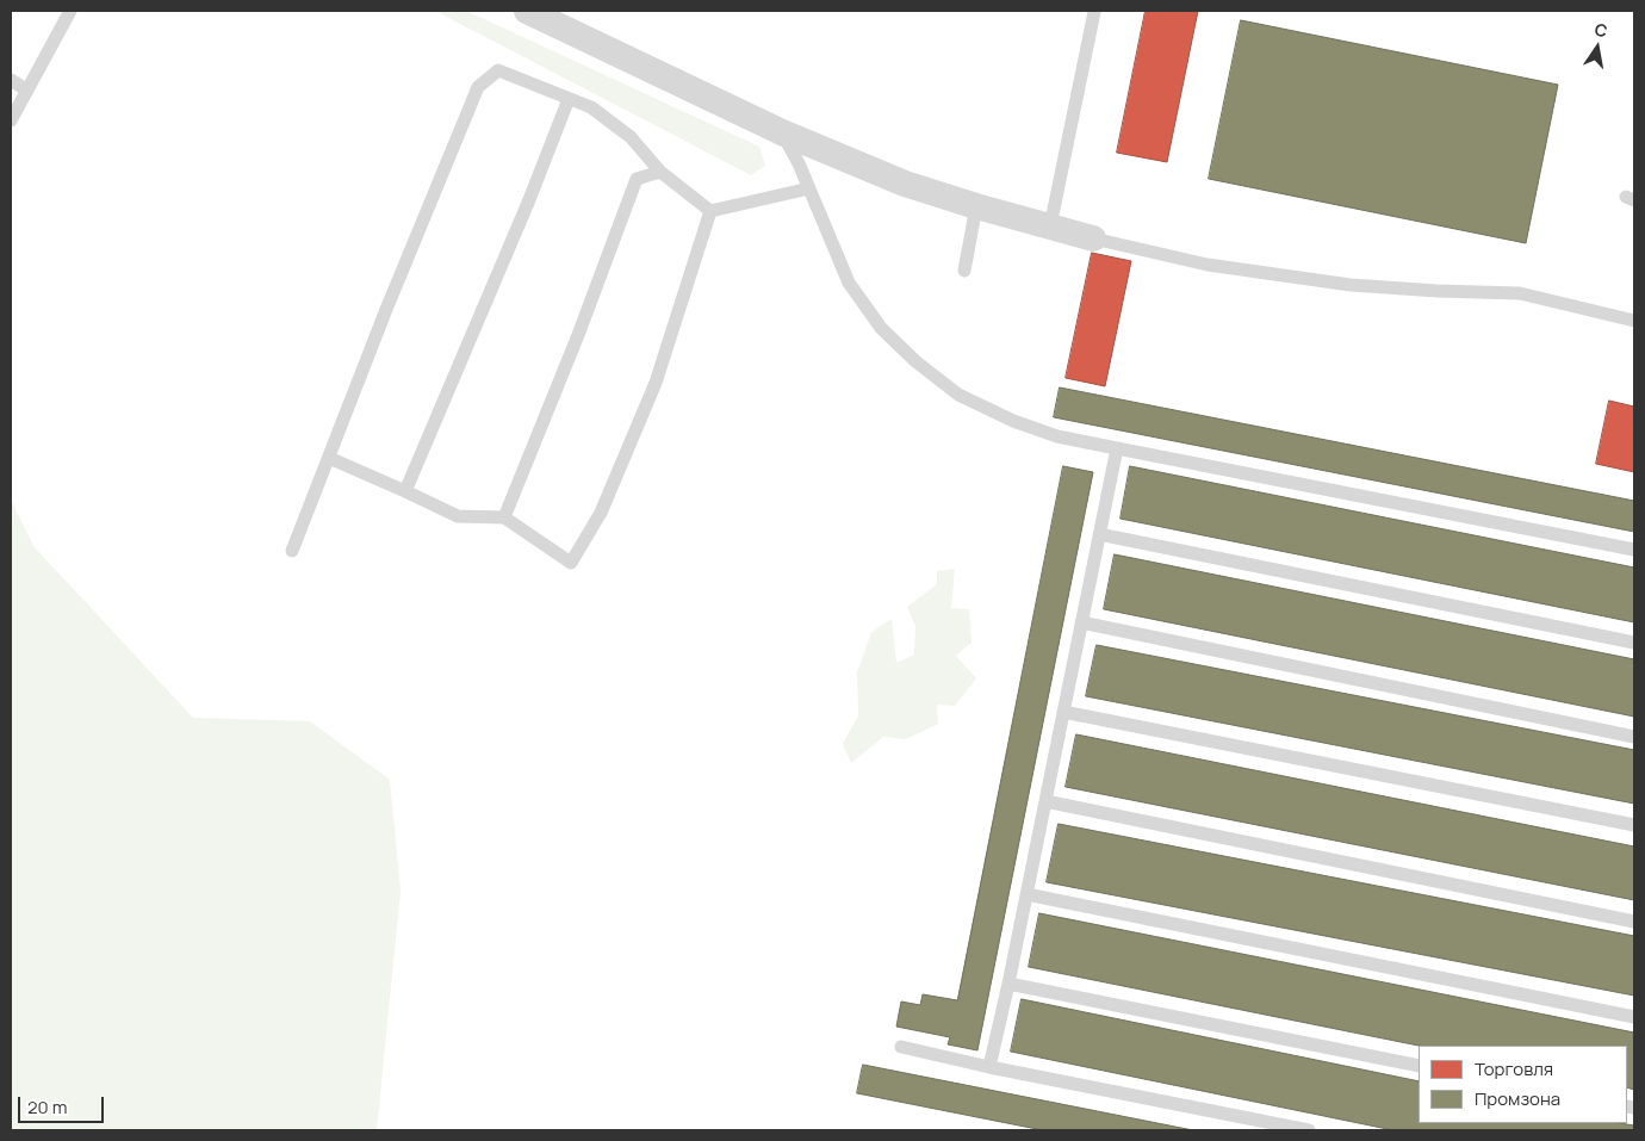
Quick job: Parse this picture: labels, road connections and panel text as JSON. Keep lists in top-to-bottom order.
{
  "legend": ["Торговля", "Промзона"],
  "scale_bar": "20 m",
  "north": "top"
}
